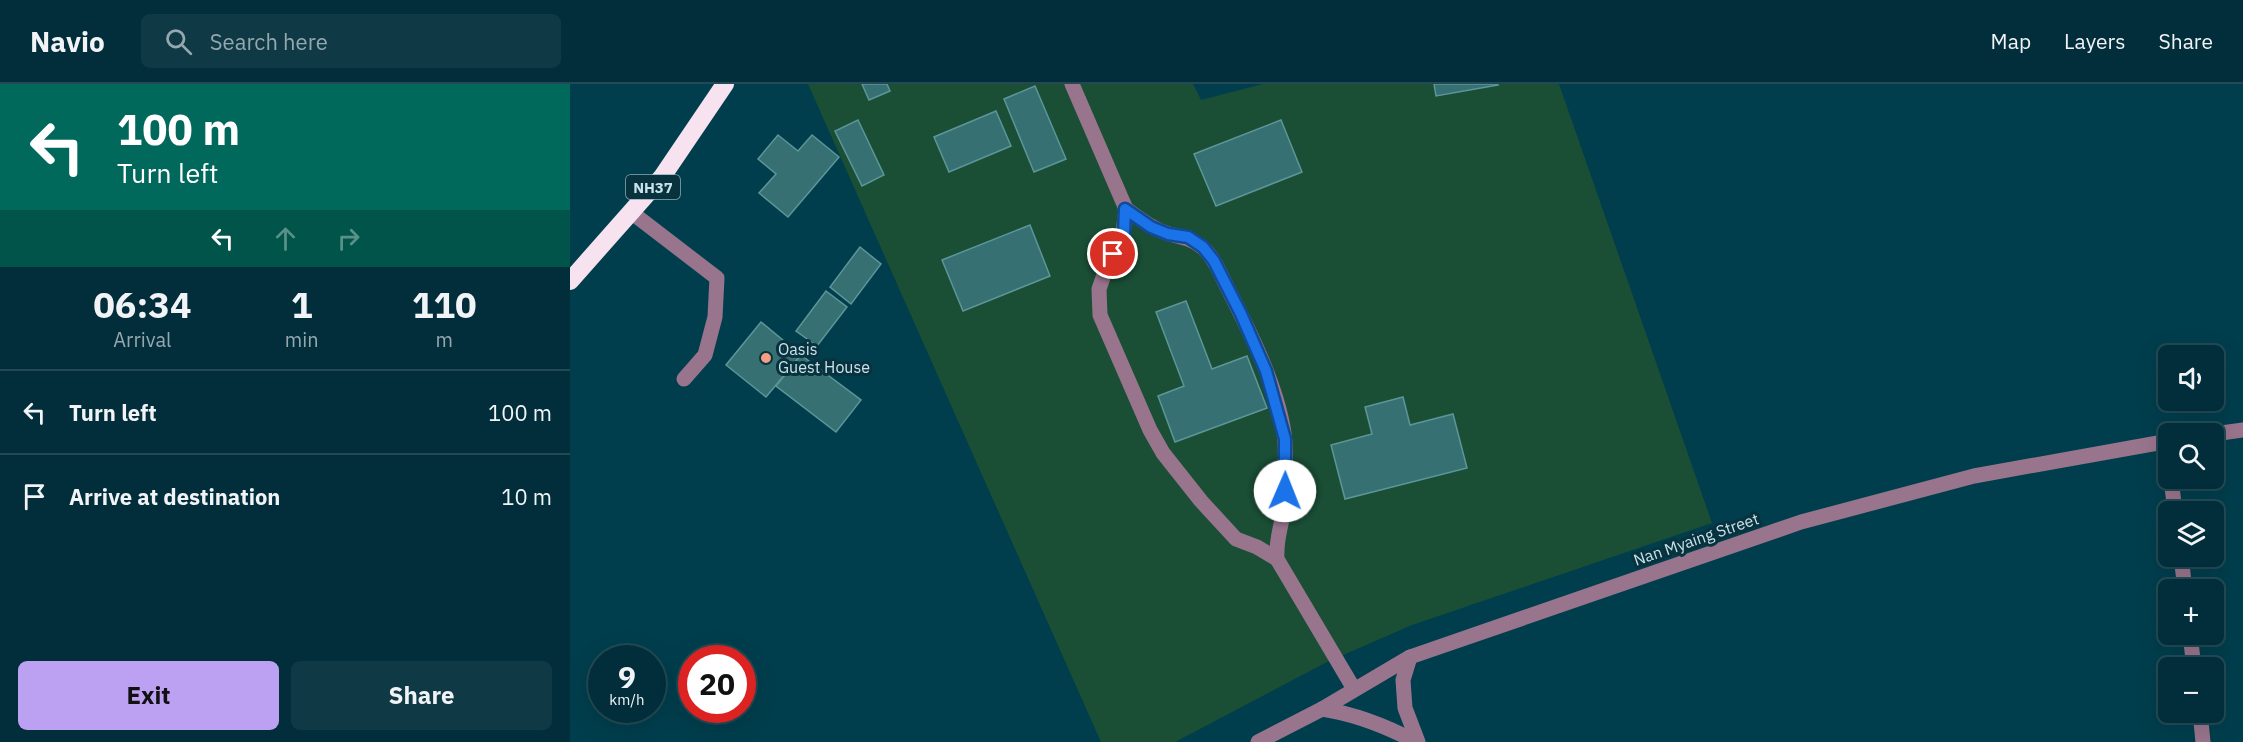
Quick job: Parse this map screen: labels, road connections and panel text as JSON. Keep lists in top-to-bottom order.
{
  "streets": {
    "highway": ["NH37"],
    "street": ["Nan Myaing Street"]
  },
  "places": ["Oasis Guest House"],
  "page": {
    "header": "Navio",
    "search": "Search here",
    "nav": ["Map", "Layers", "Share"],
    "turn": ["100 m", "Turn left"],
    "eta": [
      "06:34",
      "Arrival",
      "1",
      "min",
      "110",
      "m"
    ],
    "map_buttons": ["+", "−"],
    "list": [
      {
        "name": "Turn left",
        "value": "100 m"
      },
      {
        "name": "Arrive at destination",
        "value": "10 m"
      }
    ],
    "speed": "9 km/h",
    "limit": "20",
    "buttons": ["Exit", "Share"]
  }
}
